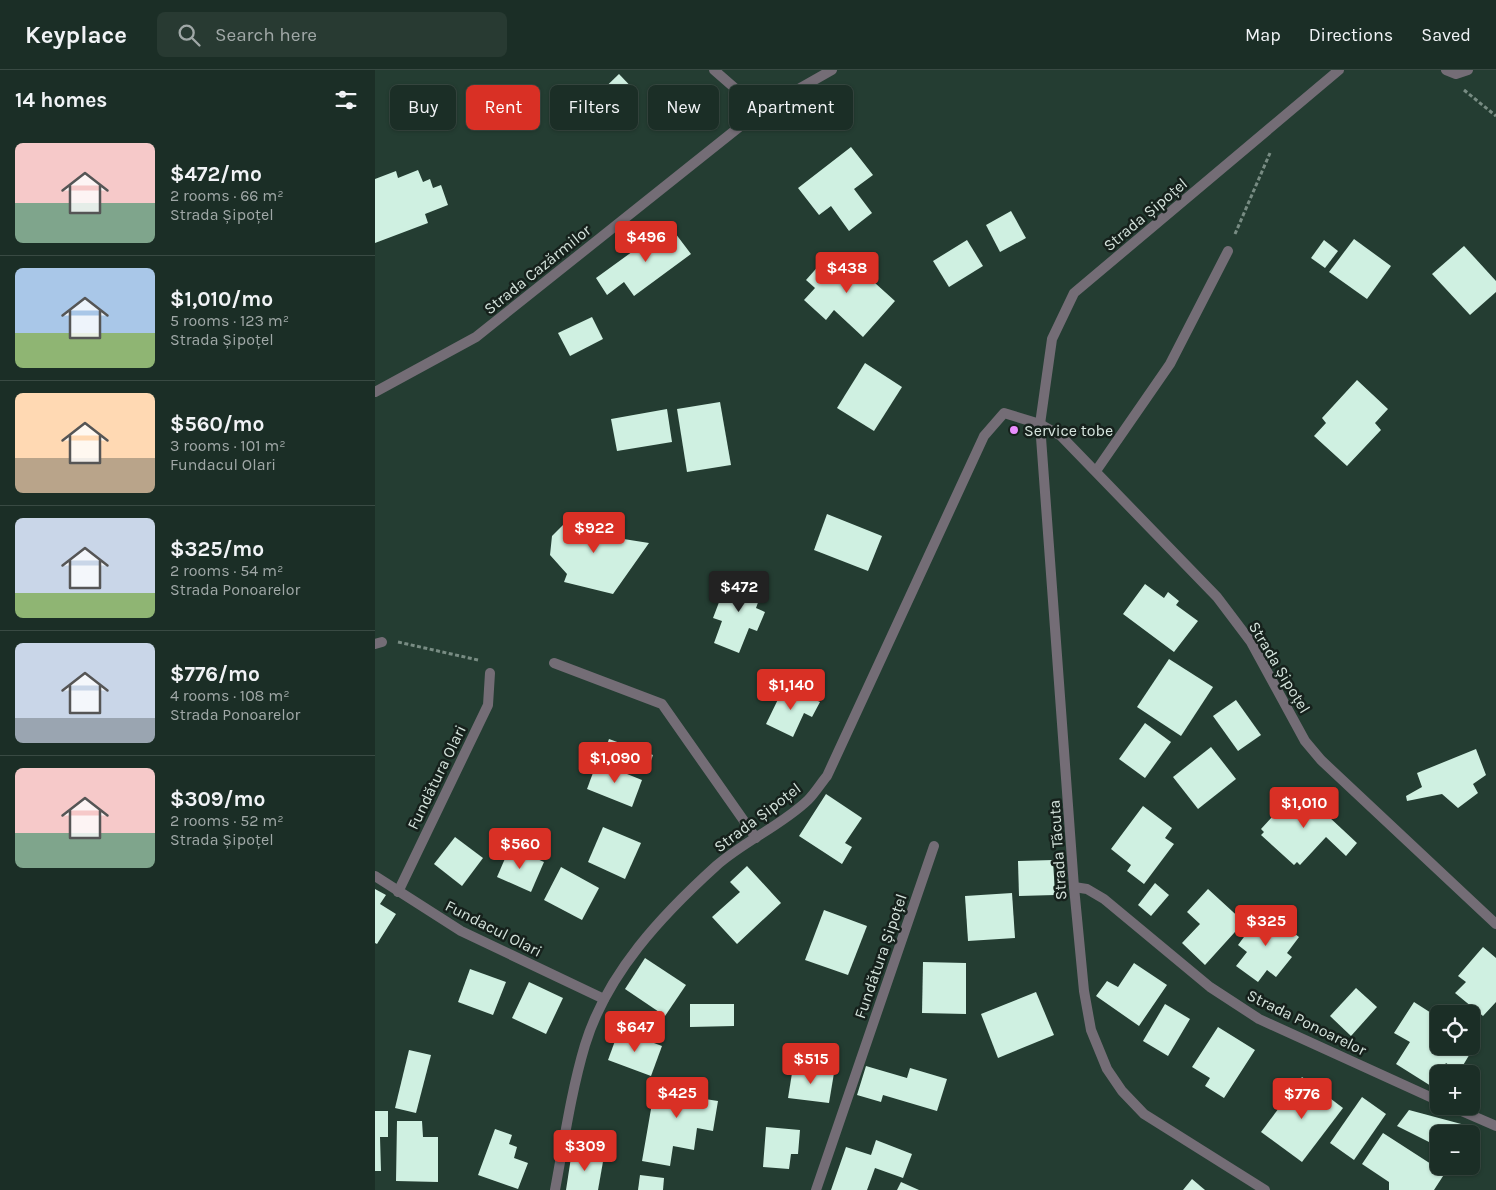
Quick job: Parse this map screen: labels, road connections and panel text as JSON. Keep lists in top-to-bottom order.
{
  "streets": {
    "street": [
      "Strada Șipoțel",
      "Strada Cazărmilor",
      "Fundătura Olari",
      "Strada Tăcuta",
      "Fundacul Olari",
      "Fundătura Șipoțel",
      "Strada Ponoarelor"
    ]
  },
  "crossings": [
    ["Strada Șipoțel", "Strada Tăcuta"],
    ["Strada Șipoțel", "Fundacul Olari"],
    ["Fundătura Olari", "Fundacul Olari"],
    ["Strada Tăcuta", "Strada Ponoarelor"]
  ],
  "places": ["Service tobe"],
  "page": {
    "header": "Keyplace",
    "search": "Search here",
    "nav": ["Map", "Directions", "Saved"],
    "heading": "14 homes",
    "chip": [
      "Buy",
      "Rent",
      "Filters",
      "New",
      "Apartment"
    ],
    "list": [
      {
        "name": "$472/mo",
        "note": "2 rooms · 66 m² · Strada Șipoțel"
      },
      {
        "name": "$1,010/mo",
        "note": "5 rooms · 123 m² · Strada Șipoțel"
      },
      {
        "name": "$560/mo",
        "note": "3 rooms · 101 m² · Fundacul Olari"
      },
      {
        "name": "$325/mo",
        "note": "2 rooms · 54 m² · Strada Ponoarelor"
      },
      {
        "name": "$776/mo",
        "note": "4 rooms · 108 m² · Strada Ponoarelor"
      },
      {
        "name": "$309/mo",
        "note": "2 rooms · 52 m² · Strada Șipoțel"
      }
    ],
    "price": [
      "$496",
      "$438",
      "$922",
      "$472",
      "$1,140",
      "$1,090",
      "$1,010",
      "$560",
      "$325",
      "$647",
      "$515",
      "$425",
      "$776",
      "$309"
    ],
    "map_buttons": ["+", "−"]
  }
}
